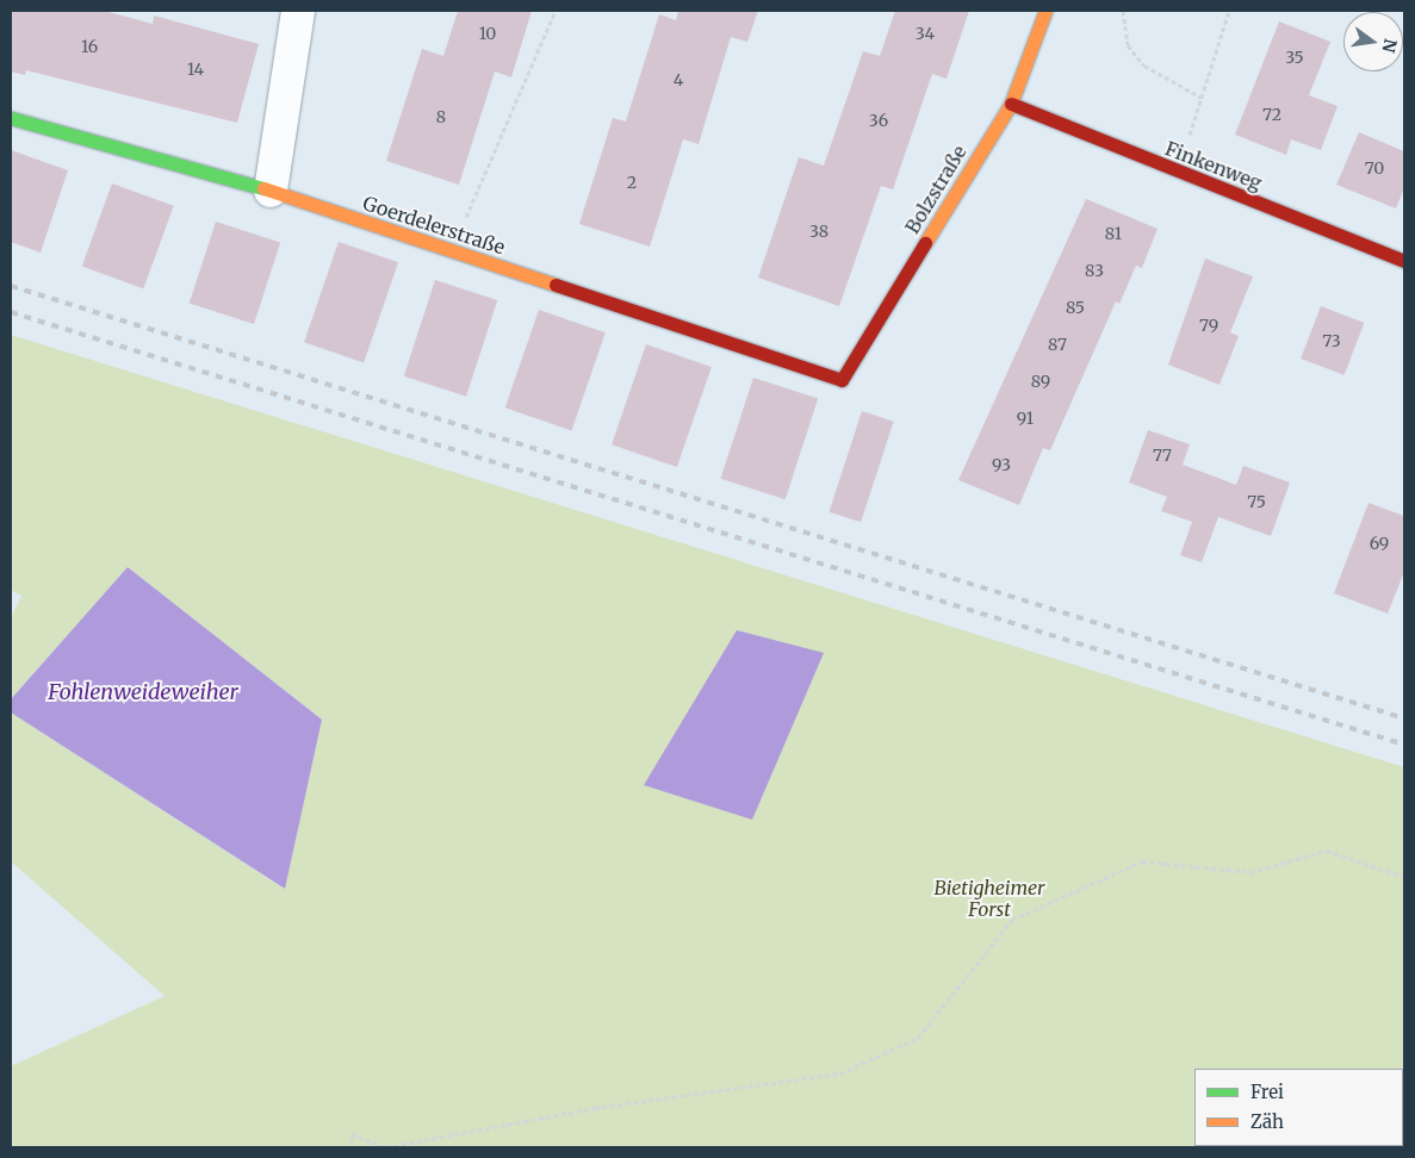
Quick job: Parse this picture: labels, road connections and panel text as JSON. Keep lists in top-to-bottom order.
{
  "streets": {
    "street": ["Finkenweg", "Bolzstraße", "Goerdelerstraße"]
  },
  "crossings": [
    ["Finkenweg", "Bolzstraße"],
    ["Bolzstraße", "Goerdelerstraße"]
  ],
  "water": ["Fohlenweideweiher"],
  "parks": ["Bietigheimer Forst"],
  "house_numbers": [
    "10",
    "34",
    "16",
    "35",
    "14",
    "4",
    "72",
    "8",
    "36",
    "70",
    "2",
    "38",
    "81",
    "83",
    "85",
    "79",
    "73",
    "87",
    "89",
    "91",
    "77",
    "93",
    "75",
    "69"
  ],
  "legend": ["Frei", "Zäh"],
  "north": "right"
}
